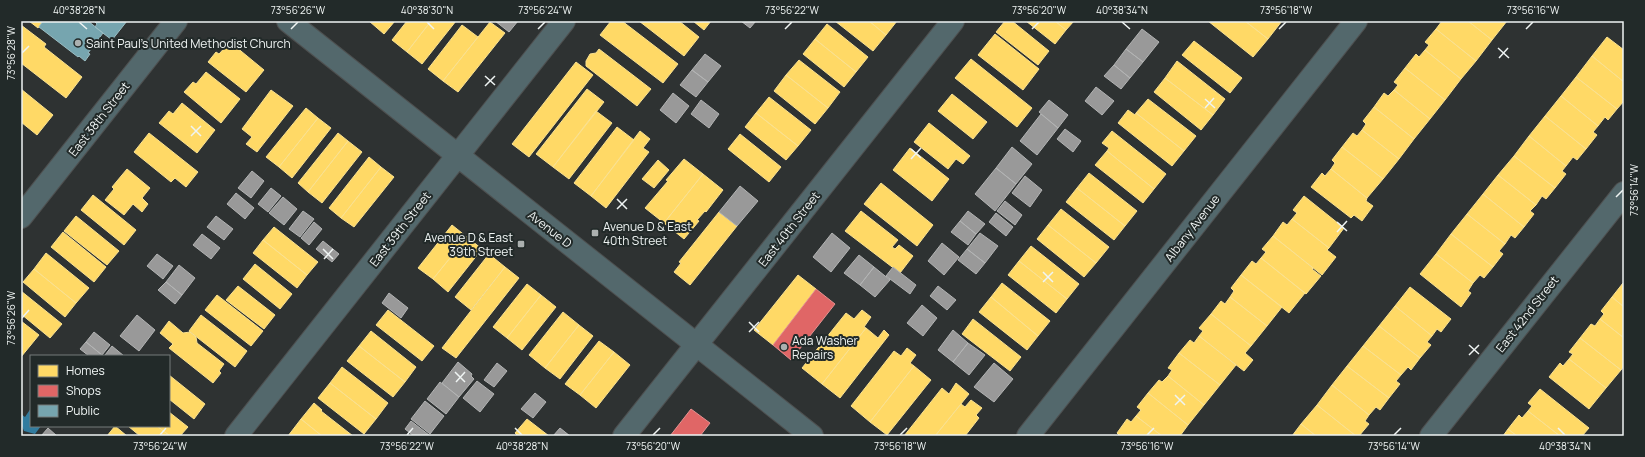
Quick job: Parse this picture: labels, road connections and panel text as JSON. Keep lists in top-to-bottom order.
{
  "streets": {
    "street": [
      "East 38th Street",
      "Albany Avenue",
      "East 39th Street",
      "Avenue D",
      "East 40th Street",
      "East 42nd Street"
    ]
  },
  "crossings": [
    ["East 39th Street", "Avenue D"],
    ["Avenue D", "East 40th Street"]
  ],
  "places": {
    "other": ["Saint Paul's United Methodist Church", "Ada Washer Repairs"],
    "transit": ["Avenue D & East 40th Street", "Avenue D & East 39th Street"]
  },
  "legend": ["Homes", "Shops", "Public"],
  "coordinates": [
    "40°38'28\"N",
    "73°56'26\"W",
    "40°38'30\"N",
    "73°56'24\"W",
    "73°56'22\"W",
    "73°56'20\"W",
    "40°38'34\"N",
    "73°56'18\"W",
    "73°56'16\"W",
    "73°56'28\"W",
    "73°56'14\"W"
  ]
}
